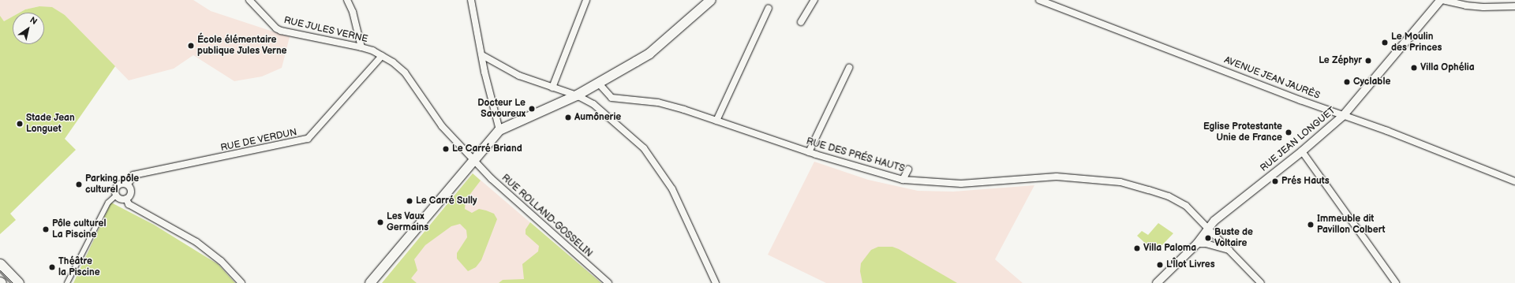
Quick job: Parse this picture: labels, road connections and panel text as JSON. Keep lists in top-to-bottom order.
{
  "streets": {
    "street": [
      "RUE JULES VERNE",
      "AVENUE JEAN JAURÈS",
      "RUE JEAN LONGUET",
      "RUE DE VERDUN",
      "RUE DES PRÉS HAUTS",
      "RUE ROLLAND-GOSSELIN"
    ]
  },
  "crossings": [
    ["RUE JULES VERNE", "RUE DE VERDUN"],
    ["RUE JULES VERNE", "RUE ROLLAND-GOSSELIN"],
    ["AVENUE JEAN JAURÈS", "RUE JEAN LONGUET"],
    ["RUE JEAN LONGUET", "RUE DES PRÉS HAUTS"]
  ],
  "places": [
    "Le Moulin des Princes",
    "École élémentaire publique Jules Verne",
    "Le Zéphyr",
    "Villa Ophélia",
    "Cyclable",
    "Docteur Le Savoureux",
    "Aumônerie",
    "Stade Jean Longuet",
    "Eglise Protestante Unie de France",
    "Le Carré Briand",
    "Prés Hauts",
    "Parking pôle culturel",
    "Le Carré Sully",
    "Les Vaux Germains",
    "Immeuble dit Pavillon Colbert",
    "Pôle culturel La Piscine",
    "Buste de Voltaire",
    "Villa Paloma",
    "L'Îlot Livres",
    "Théâtre la Piscine"
  ],
  "north": "top right"
}
